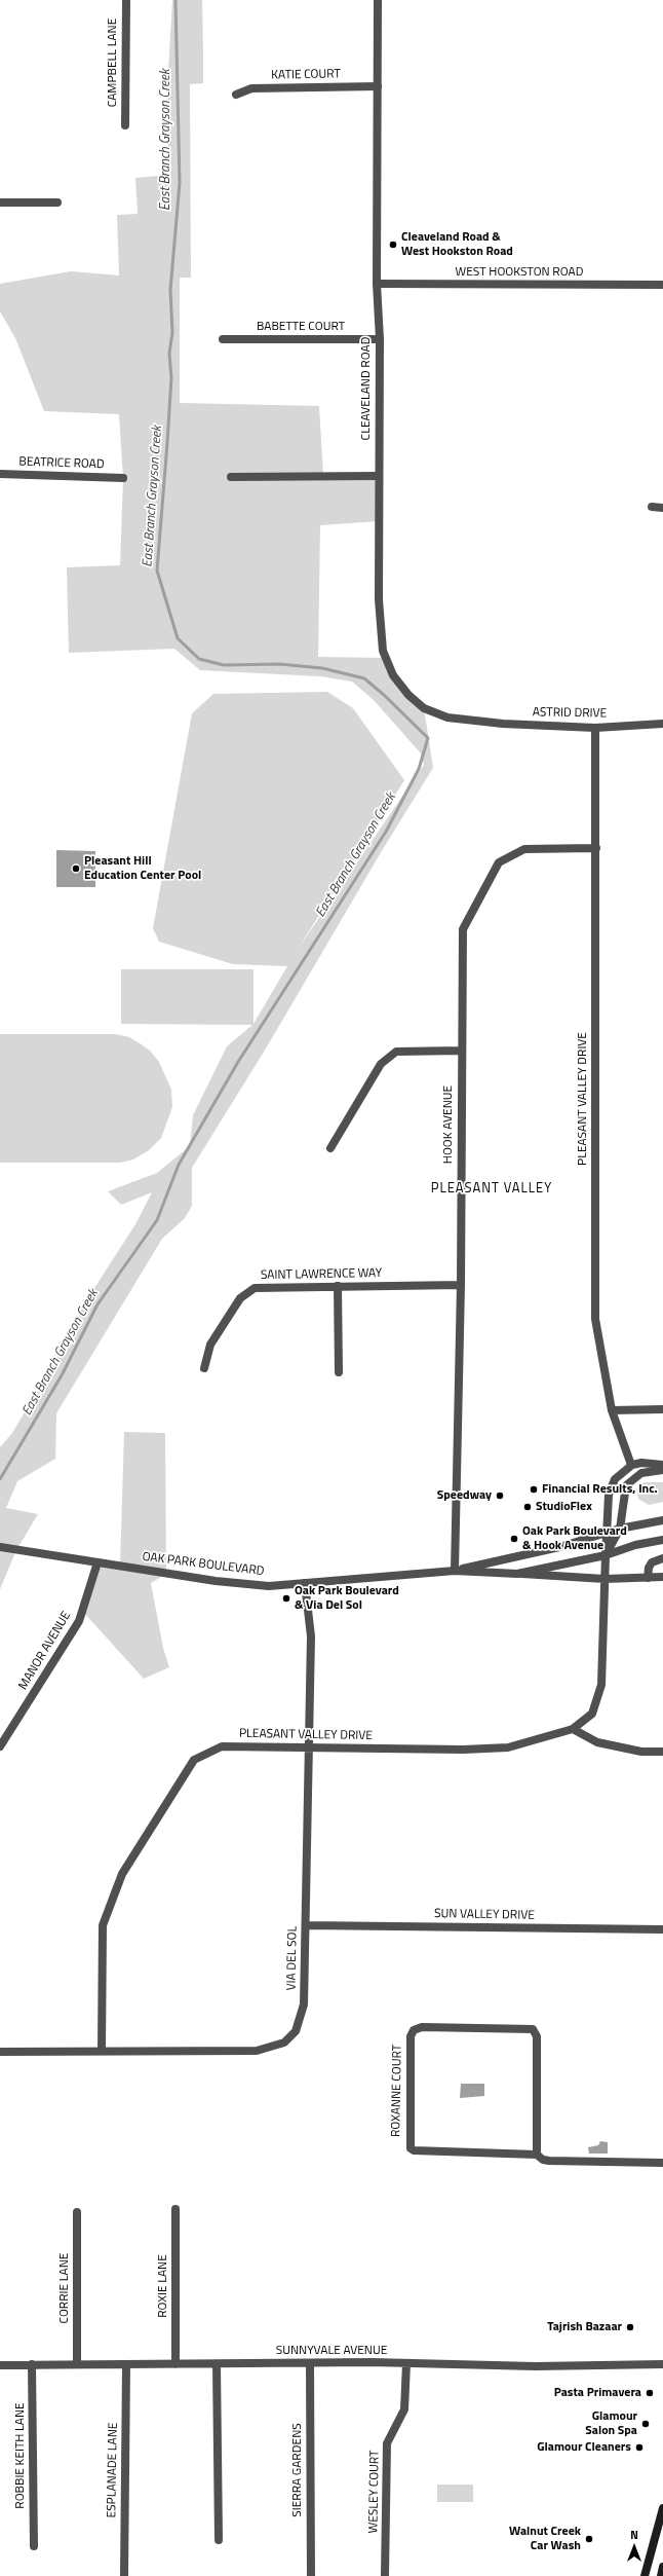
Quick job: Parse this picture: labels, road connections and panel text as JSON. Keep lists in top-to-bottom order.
{
  "streets": {
    "street": [
      "CAMPBELL LANE",
      "KATIE COURT",
      "WEST HOOKSTON ROAD",
      "BABETTE COURT",
      "CLEAVELAND ROAD",
      "BEATRICE ROAD",
      "ASTRID DRIVE",
      "PLEASANT VALLEY DRIVE",
      "HOOK AVENUE",
      "SAINT LAWRENCE WAY",
      "OAK PARK BOULEVARD",
      "MANOR AVENUE",
      "SUN VALLEY DRIVE",
      "VIA DEL SOL",
      "ROXANNE COURT",
      "ROXIE LANE",
      "CORRIE LANE",
      "SUNNYVALE AVENUE",
      "ROBBIE KEITH LANE",
      "ESPLANADE LANE",
      "SIERRA GARDENS",
      "WESLEY COURT"
    ]
  },
  "crossings": [
    ["KATIE COURT", "CLEAVELAND ROAD"],
    ["WEST HOOKSTON ROAD", "CLEAVELAND ROAD"],
    ["BABETTE COURT", "CLEAVELAND ROAD"],
    ["CLEAVELAND ROAD", "ASTRID DRIVE"],
    ["ASTRID DRIVE", "PLEASANT VALLEY DRIVE"],
    ["PLEASANT VALLEY DRIVE", "HOOK AVENUE"],
    ["PLEASANT VALLEY DRIVE", "OAK PARK BOULEVARD"],
    ["PLEASANT VALLEY DRIVE", "VIA DEL SOL"],
    ["HOOK AVENUE", "SAINT LAWRENCE WAY"],
    ["HOOK AVENUE", "OAK PARK BOULEVARD"],
    ["OAK PARK BOULEVARD", "MANOR AVENUE"],
    ["OAK PARK BOULEVARD", "VIA DEL SOL"],
    ["SUN VALLEY DRIVE", "VIA DEL SOL"],
    ["ROXIE LANE", "SUNNYVALE AVENUE"],
    ["CORRIE LANE", "SUNNYVALE AVENUE"],
    ["SUNNYVALE AVENUE", "ROBBIE KEITH LANE"],
    ["SUNNYVALE AVENUE", "ESPLANADE LANE"],
    ["SUNNYVALE AVENUE", "SIERRA GARDENS"],
    ["SUNNYVALE AVENUE", "WESLEY COURT"]
  ],
  "districts": ["PLEASANT VALLEY"],
  "water": ["East Branch Grayson Creek"],
  "places": [
    "Cleaveland Road & West Hookston Road",
    "Pleasant Hill Education Center Pool",
    "Financial Results, Inc.",
    "Speedway",
    "StudioFlex",
    "Oak Park Boulevard & Hook Avenue",
    "Oak Park Boulevard & Via Del Sol",
    "Tajrish Bazaar",
    "Pasta Primavera",
    "Glamour Salon Spa",
    "Glamour Cleaners",
    "Walnut Creek Car Wash"
  ],
  "north": "top"
}
